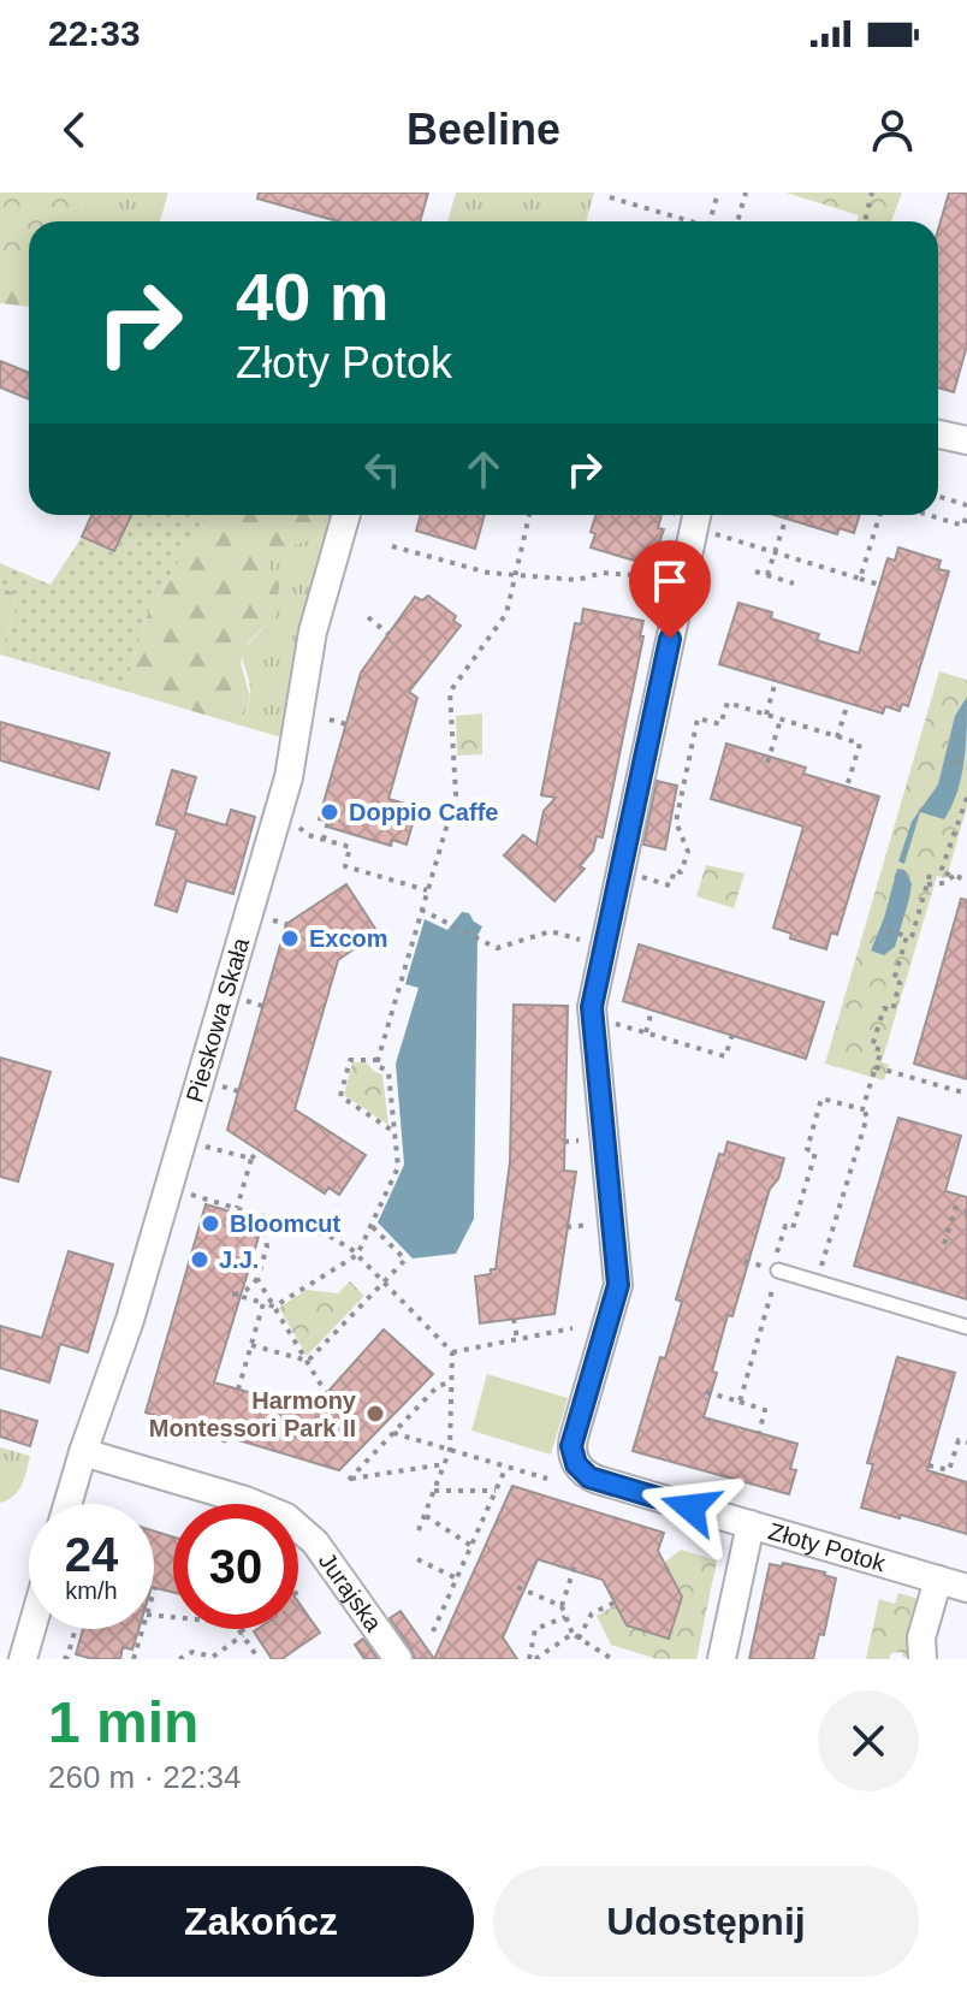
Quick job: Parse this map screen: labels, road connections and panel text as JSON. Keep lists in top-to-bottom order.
{
  "streets": {
    "street": ["Pieskowa Skała", "Złoty Potok", "Jurajska"]
  },
  "crossings": [
    ["Pieskowa Skała", "Jurajska"]
  ],
  "places": [
    "Doppio Caffe",
    "Excom",
    "Bloomcut",
    "J.J.",
    "Harmony Montessori Park II"
  ],
  "page": {
    "status": "22:33",
    "header": "Beeline",
    "turn": ["40 m", "Złoty Potok"],
    "speed": "24 km/h",
    "limit": "30",
    "heading": ["1 min", "260 m · 22:34"],
    "buttons": ["Zakończ", "Udostępnij"]
  }
}
